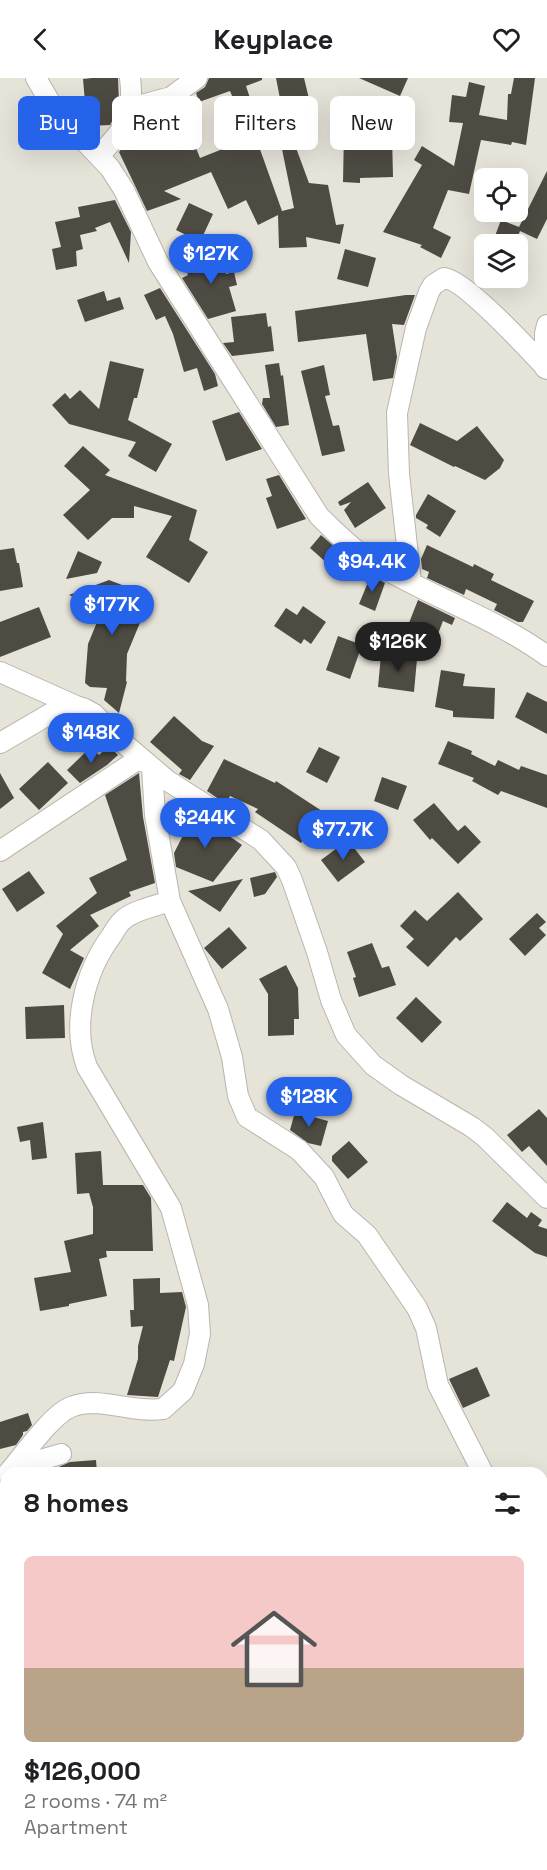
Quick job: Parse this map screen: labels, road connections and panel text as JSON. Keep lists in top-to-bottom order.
{
  "page": {
    "header": "Keyplace",
    "chip": [
      "Buy",
      "Rent",
      "Filters",
      "New"
    ],
    "price": [
      "$127K",
      "$94.4K",
      "$177K",
      "$126K",
      "$148K",
      "$244K",
      "$77.7K",
      "$128K"
    ],
    "heading": "8 homes",
    "list": [
      {
        "name": "$126,000",
        "note": "2 rooms · 74 m² · Apartment"
      }
    ]
  }
}
